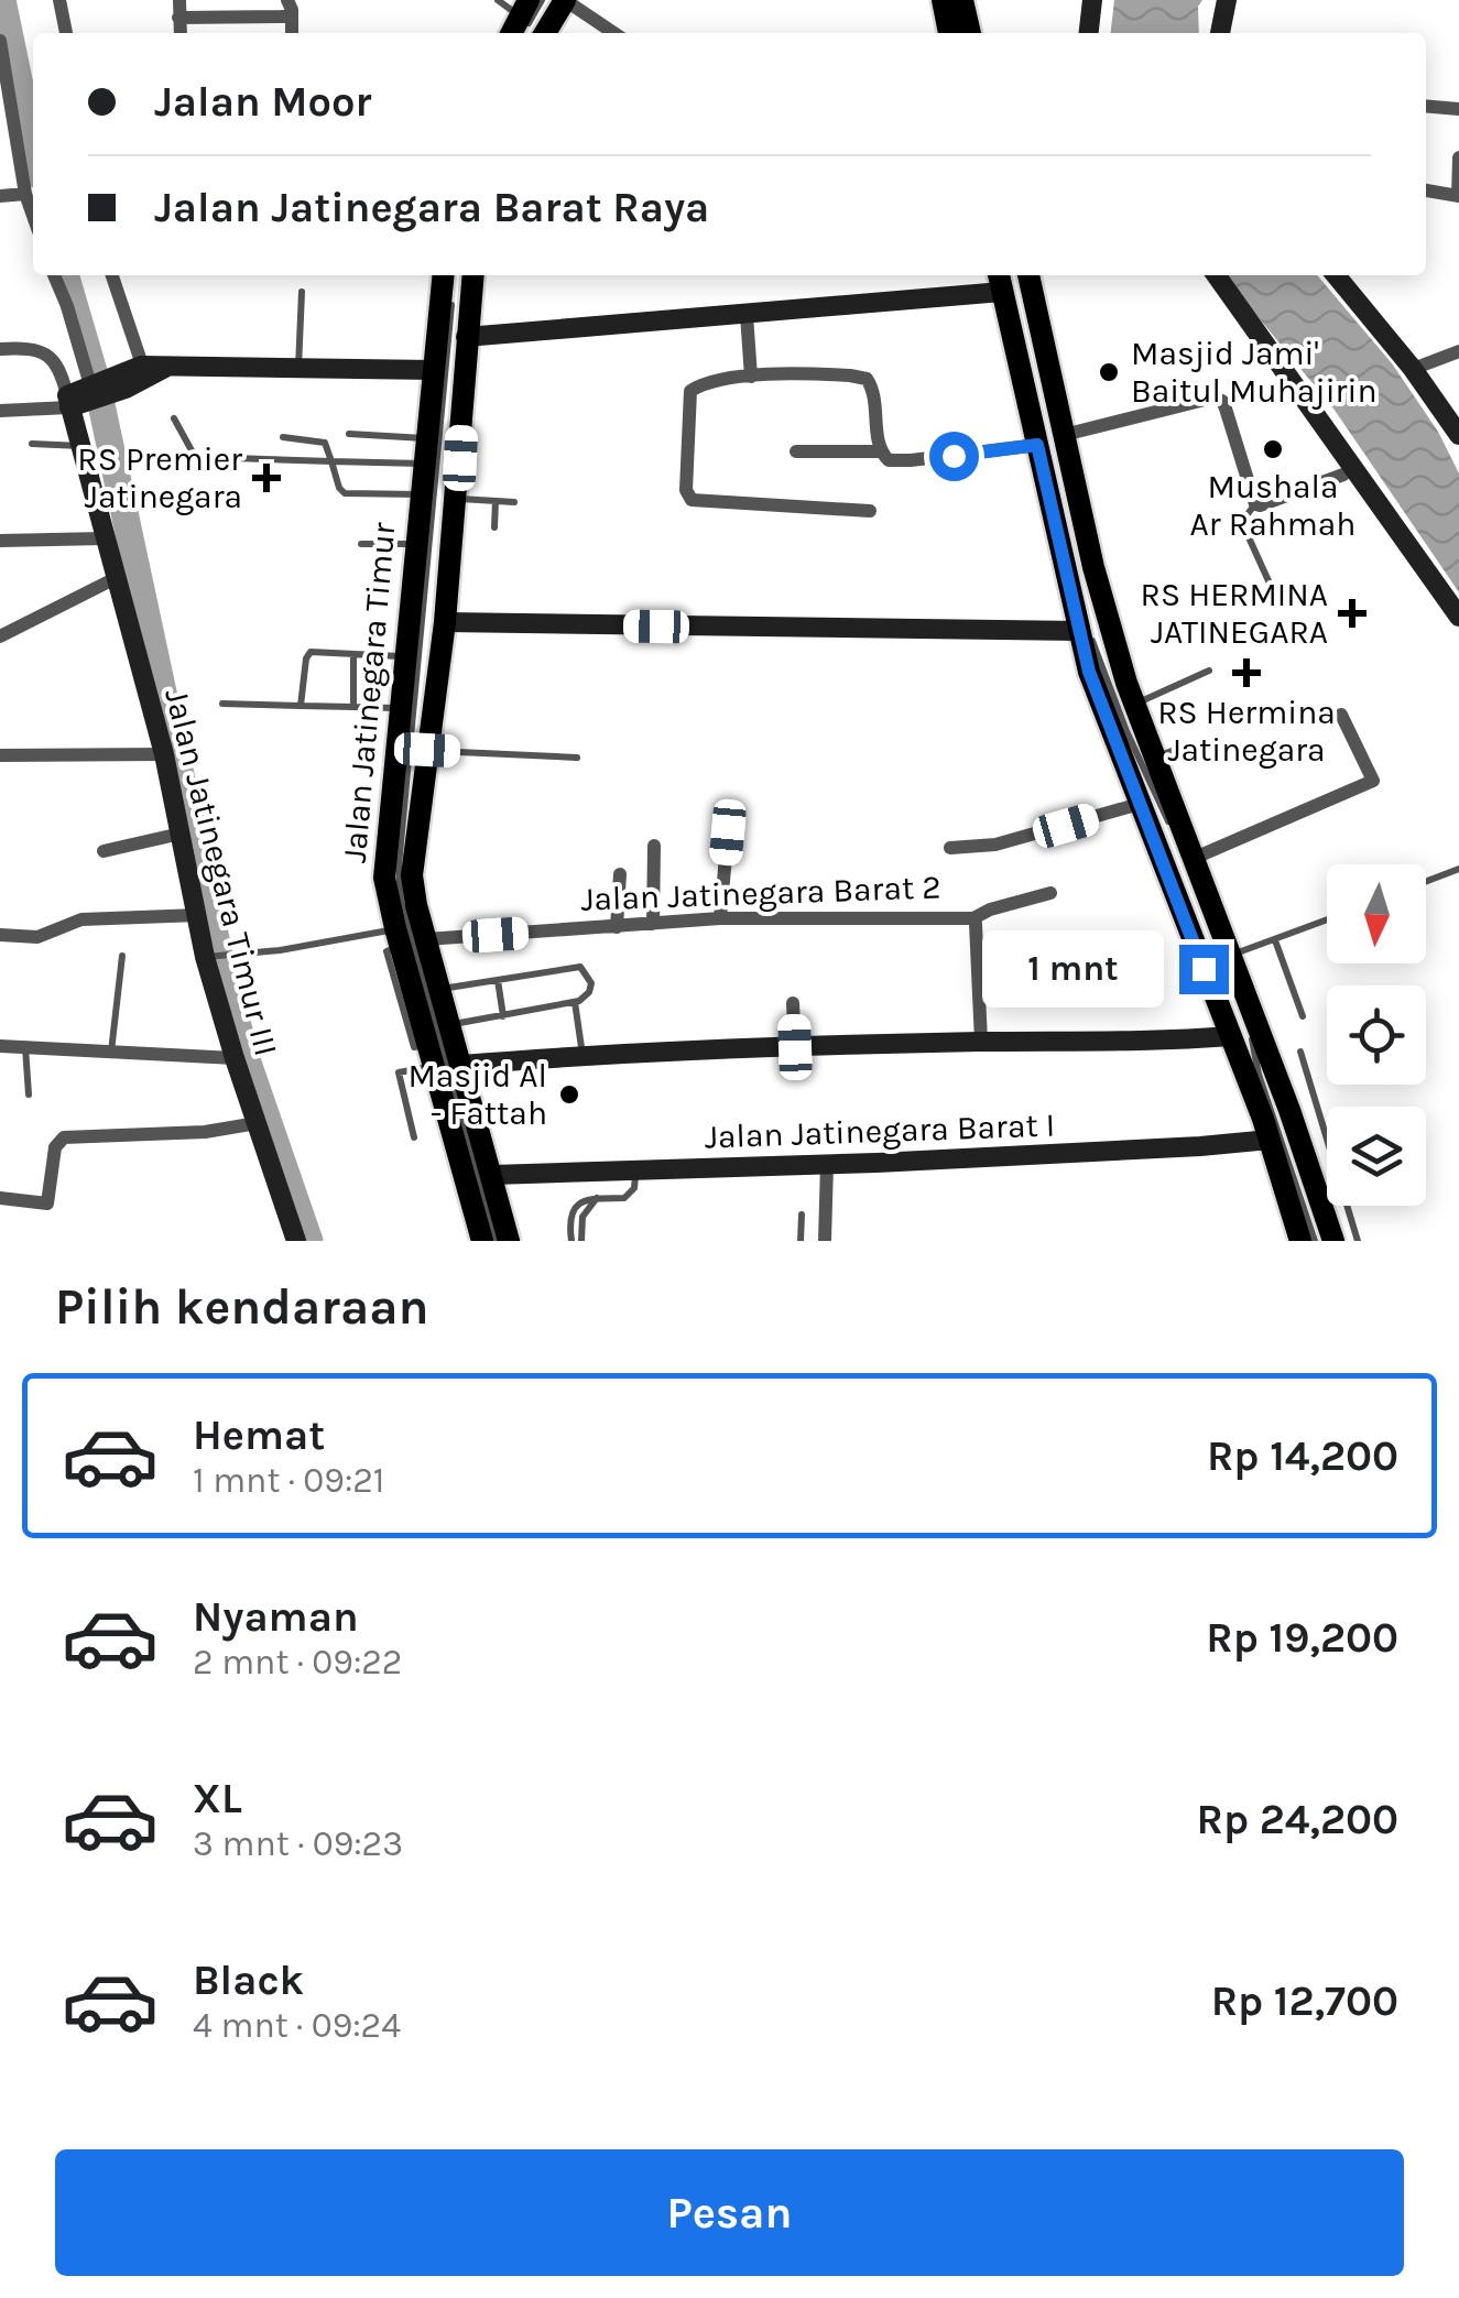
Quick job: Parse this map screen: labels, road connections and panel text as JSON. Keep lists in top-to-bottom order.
{
  "streets": {
    "main road": ["Jalan Jatinegara Timur"],
    "street": ["Jalan Jatinegara Timur III", "Jalan Jatinegara Barat 2", "Jalan Jatinegara Barat I"]
  },
  "crossings": [
    ["Jalan Jatinegara Timur", "Jalan Jatinegara Barat 2"],
    ["Jalan Jatinegara Timur", "Jalan Jatinegara Barat I"]
  ],
  "places": {
    "other": ["Masjid Jami' Baitul Muhajirin", "Mushala Ar Rahmah", "Masjid Al - Fattah"],
    "health": ["RS Premier Jatinegara", "RS HERMINA JATINEGARA", "RS Hermina Jatinegara"]
  },
  "north": "bottom",
  "page": {
    "banner": ["Jalan Moor", "Jalan Jatinegara Barat Raya"],
    "bubble": "1 mnt",
    "heading": "Pilih kendaraan",
    "list": [
      {
        "name": "Hemat",
        "note": "1 mnt · 09:21",
        "value": "Rp 14,200"
      },
      {
        "name": "Nyaman",
        "note": "2 mnt · 09:22",
        "value": "Rp 19,200"
      },
      {
        "name": "XL",
        "note": "3 mnt · 09:23",
        "value": "Rp 24,200"
      },
      {
        "name": "Black",
        "note": "4 mnt · 09:24",
        "value": "Rp 12,700"
      }
    ],
    "buttons": "Pesan"
  }
}
